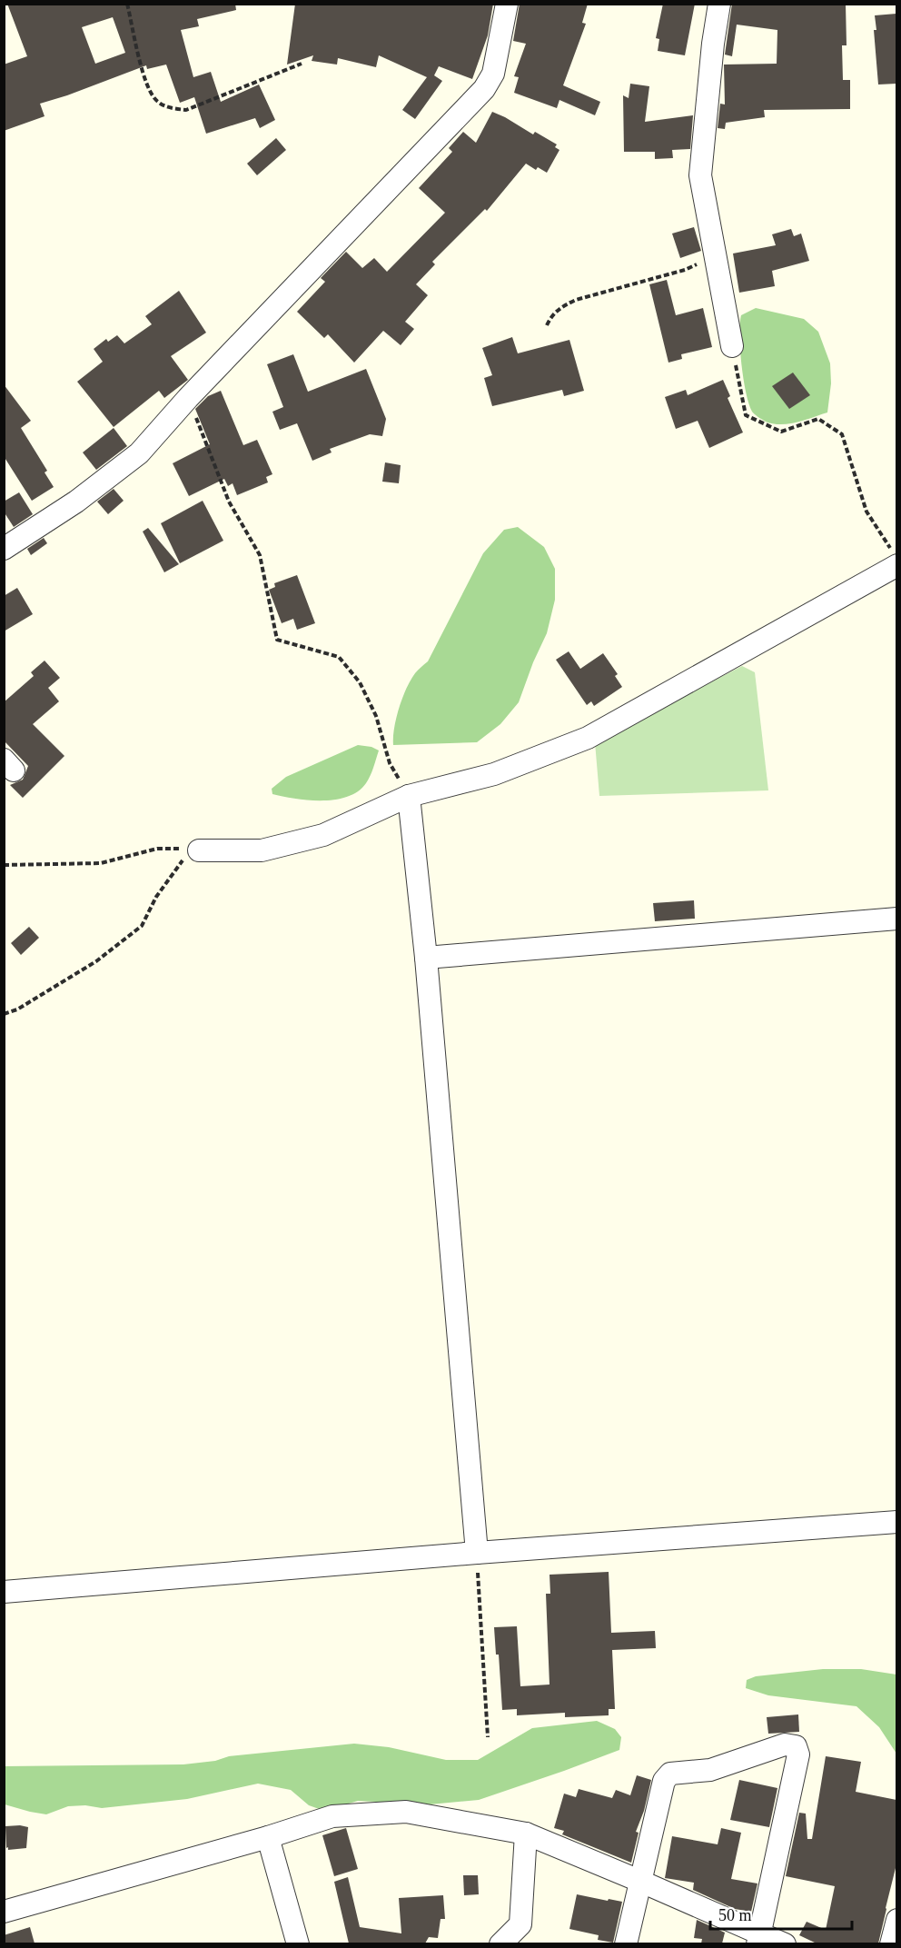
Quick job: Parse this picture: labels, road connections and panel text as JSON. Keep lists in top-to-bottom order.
{
  "scale_bar": "50 m"
}
